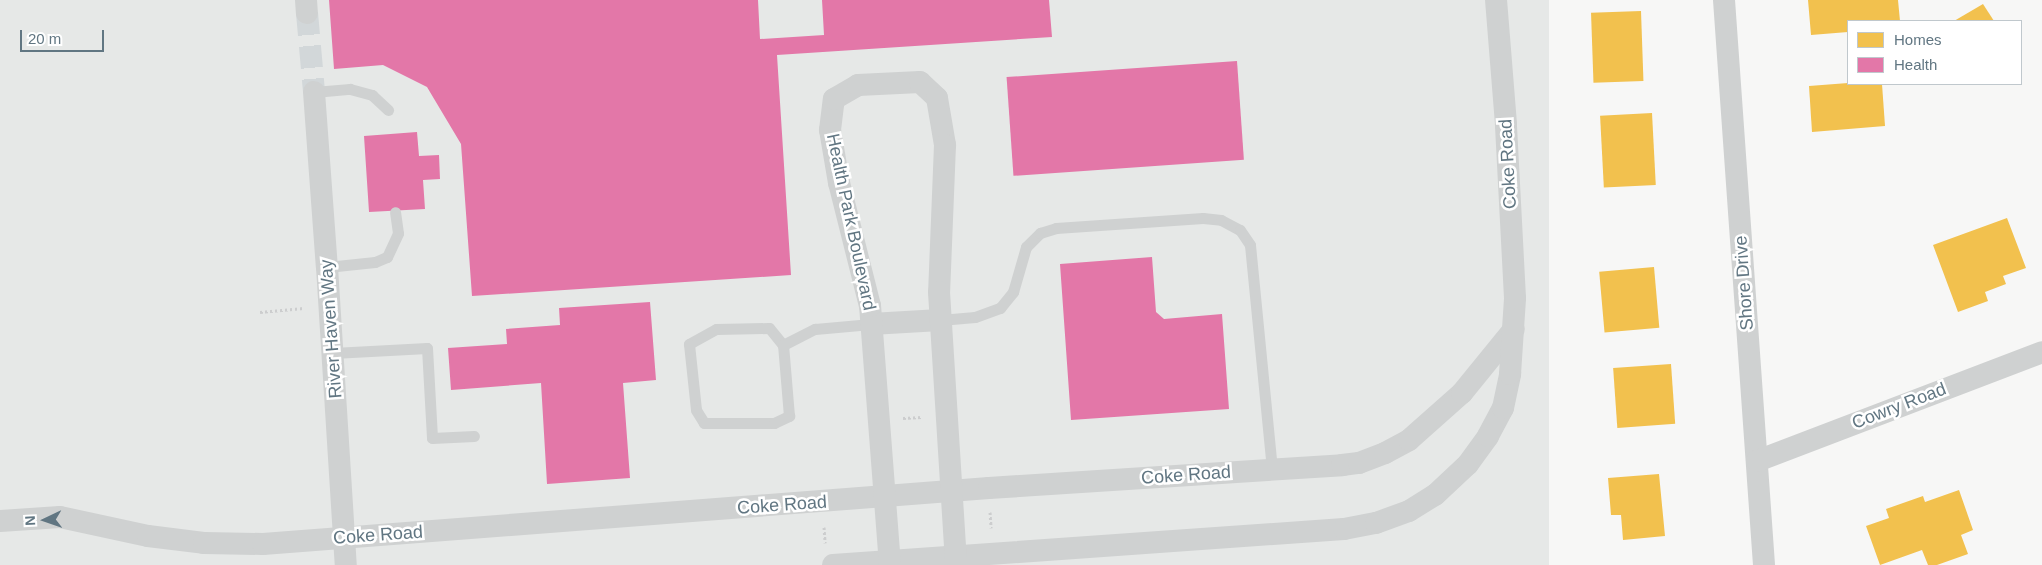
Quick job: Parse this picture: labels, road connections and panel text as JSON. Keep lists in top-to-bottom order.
{
  "streets": {
    "street": [
      "Coke Road",
      "Health Park Boulevard",
      "Shore Drive",
      "River Haven Way",
      "Cowry Road"
    ]
  },
  "crossings": [
    ["Coke Road", "Health Park Boulevard"],
    ["Coke Road", "River Haven Way"],
    ["Shore Drive", "Cowry Road"]
  ],
  "legend": ["Homes", "Health"],
  "scale_bar": "20 m",
  "north": "left"
}
